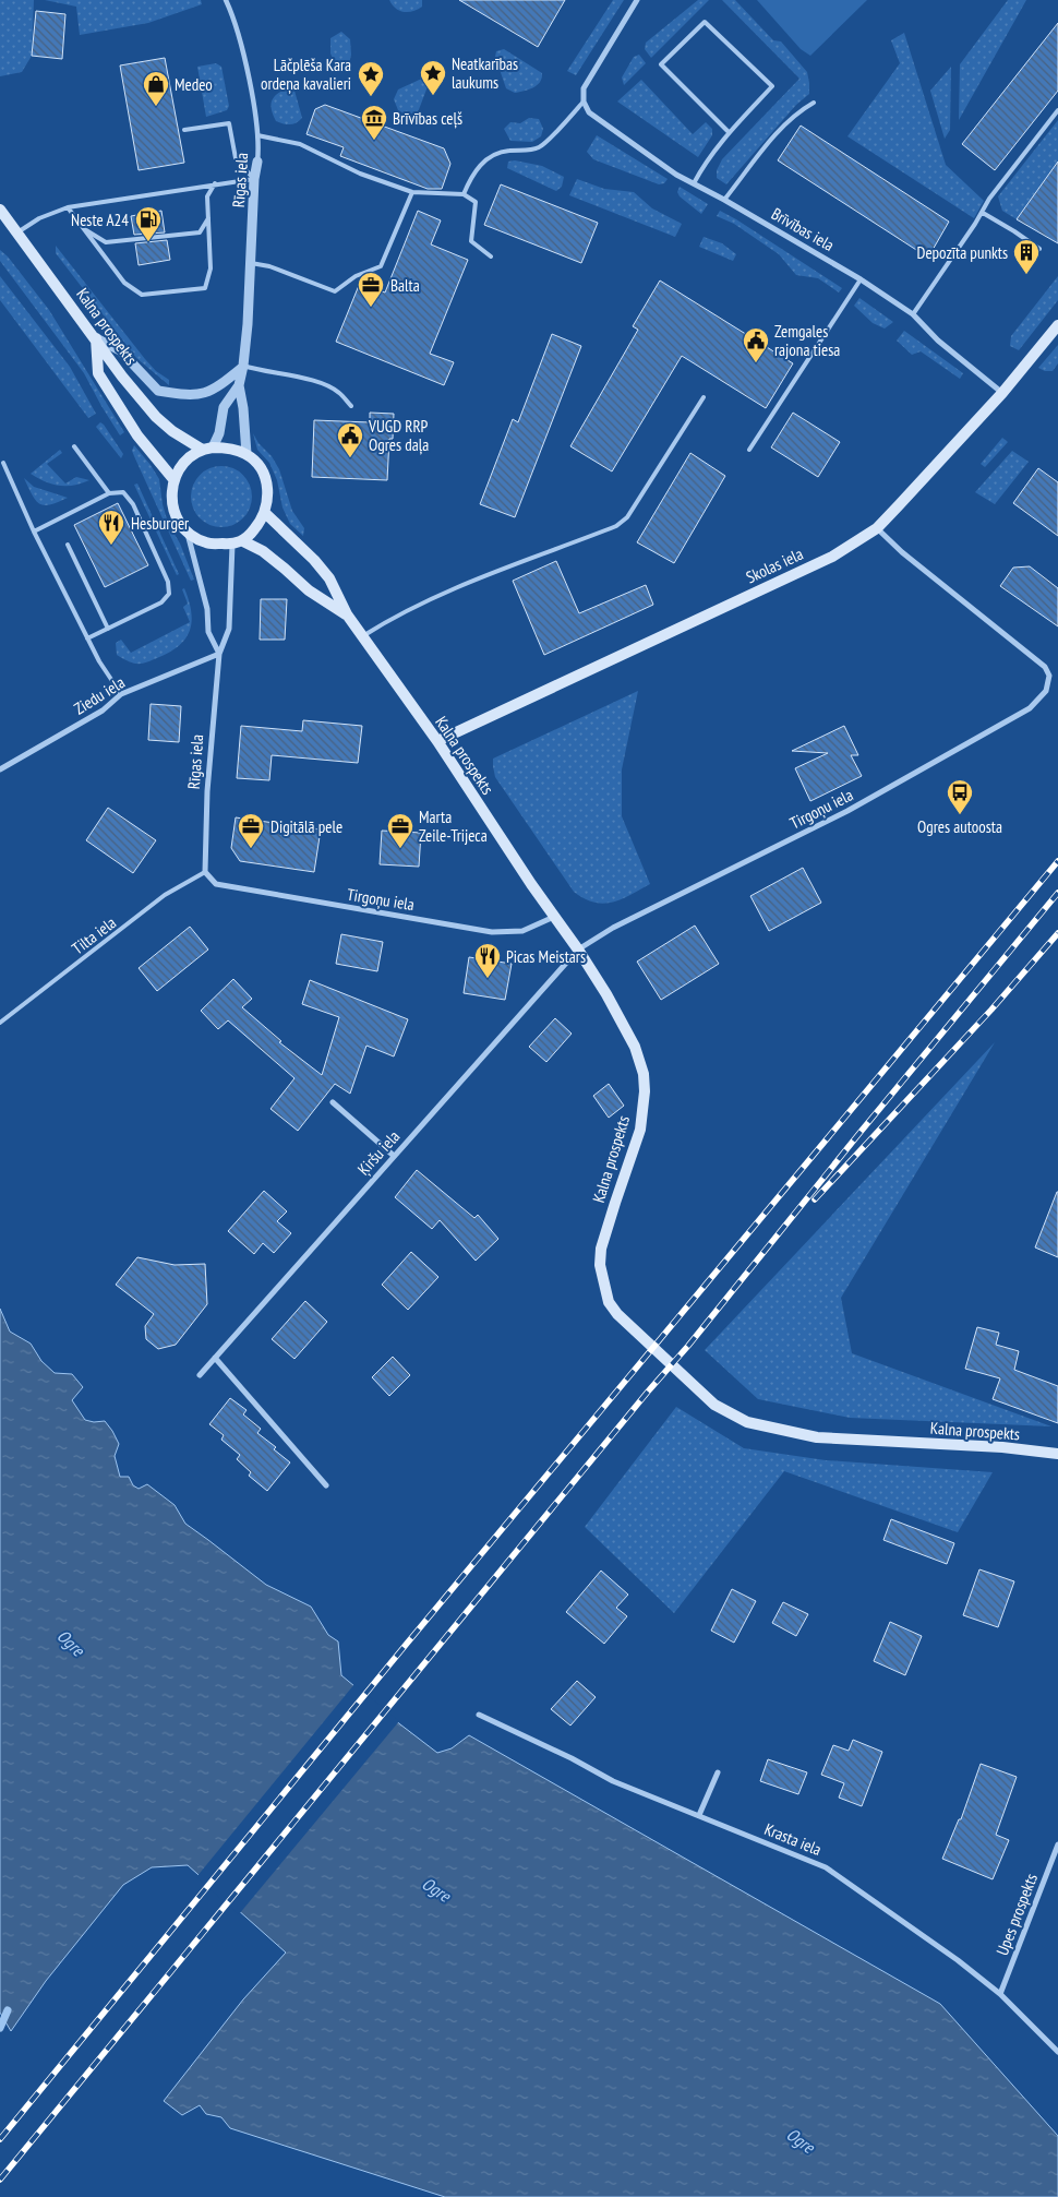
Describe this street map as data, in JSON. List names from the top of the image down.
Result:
{
  "streets": {
    "main road": ["Kalna prospekts", "Skolas iela"],
    "street": [
      "Rīgas iela",
      "Brīvības iela",
      "Ziedu iela",
      "Tirgoņu iela",
      "Ķiršu iela",
      "Krasta iela",
      "Upes prospekts"
    ],
    "lane": ["Tilta iela"]
  },
  "crossings": [
    ["Rīgas iela", "Ziedu iela"],
    ["Rīgas iela", "Tirgoņu iela"],
    ["Rīgas iela", "Tilta iela"],
    ["Brīvības iela", "Skolas iela"],
    ["Kalna prospekts", "Skolas iela"],
    ["Kalna prospekts", "Tirgoņu iela"],
    ["Kalna prospekts", "Ķiršu iela"],
    ["Skolas iela", "Tirgoņu iela"],
    ["Tirgoņu iela", "Tilta iela"],
    ["Tirgoņu iela", "Ķiršu iela"],
    ["Krasta iela", "Upes prospekts"]
  ],
  "water": ["Ogre"],
  "places": {
    "place": ["Neatkarības laukums", "Lāčplēša Kara ordeņa kavalieri"],
    "shop": ["Medeo"],
    "museum": ["Brīvības ceļš"],
    "fuel station": ["Neste A24"],
    "building": ["Depozīta punkts"],
    "office": ["Balta", "Digitālā pele", "Marta Zeile-Trijeca"],
    "public building": ["Zemgales rajona tiesa", "VUGD RRP Ogres daļa"],
    "restaurant": ["Hesburger", "Picas Meistars"],
    "bus stop": ["Ogres autoosta"]
  }
}
